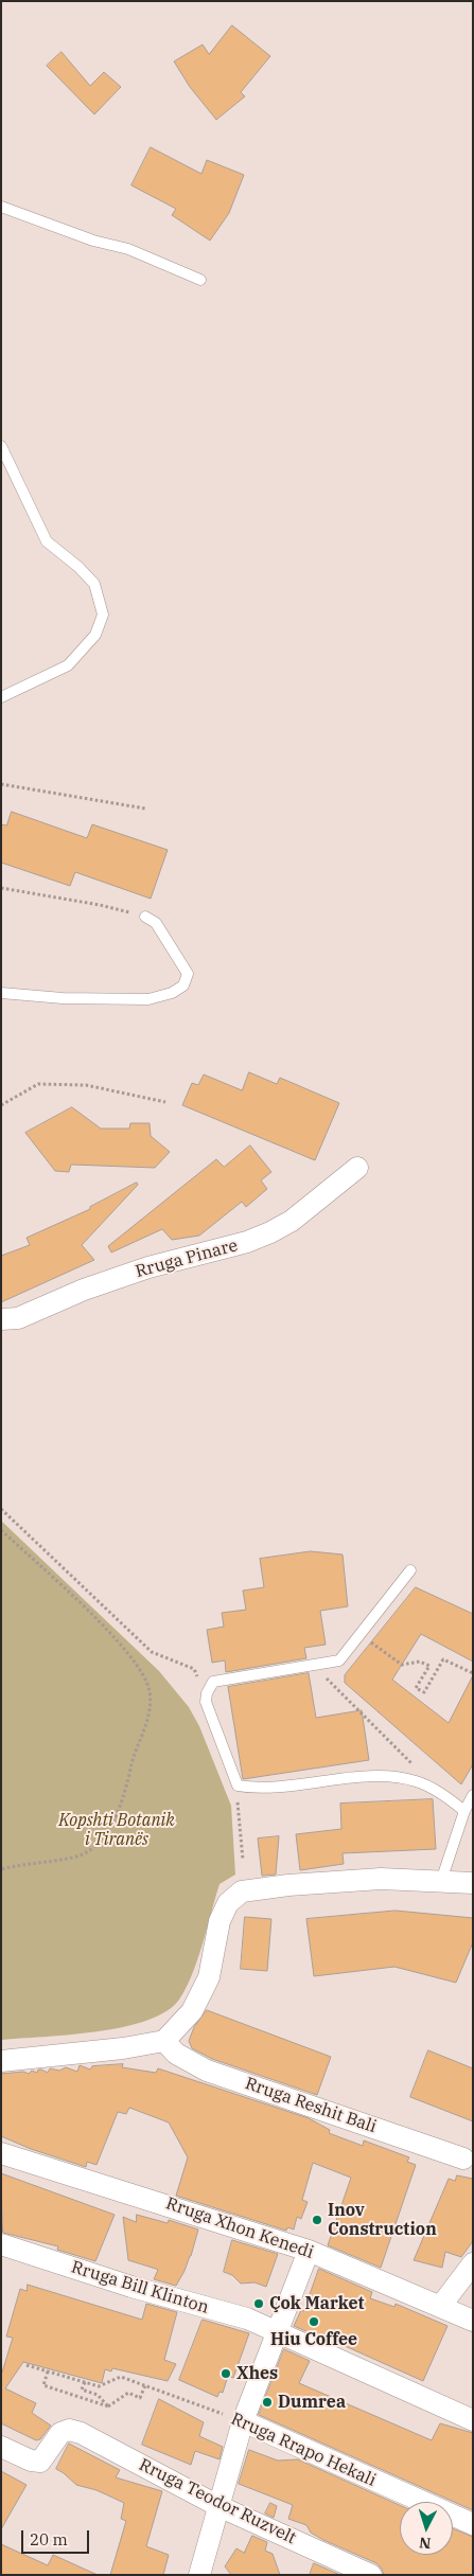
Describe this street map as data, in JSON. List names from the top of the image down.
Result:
{
  "streets": {
    "street": [
      "Rruga Pinare",
      "Rruga Reshit Bali",
      "Rruga Xhon Kenedi",
      "Rruga Bill Klinton",
      "Rruga Rrapo Hekali",
      "Rruga Teodor Ruzvelt"
    ]
  },
  "parks": ["Kopshti Botanik i Tiranës"],
  "places": [
    "Inov Construction",
    "Çok Market",
    "Hiu Coffee",
    "Xhes",
    "Dumrea"
  ],
  "scale_bar": "20 m",
  "north": "bottom"
}
